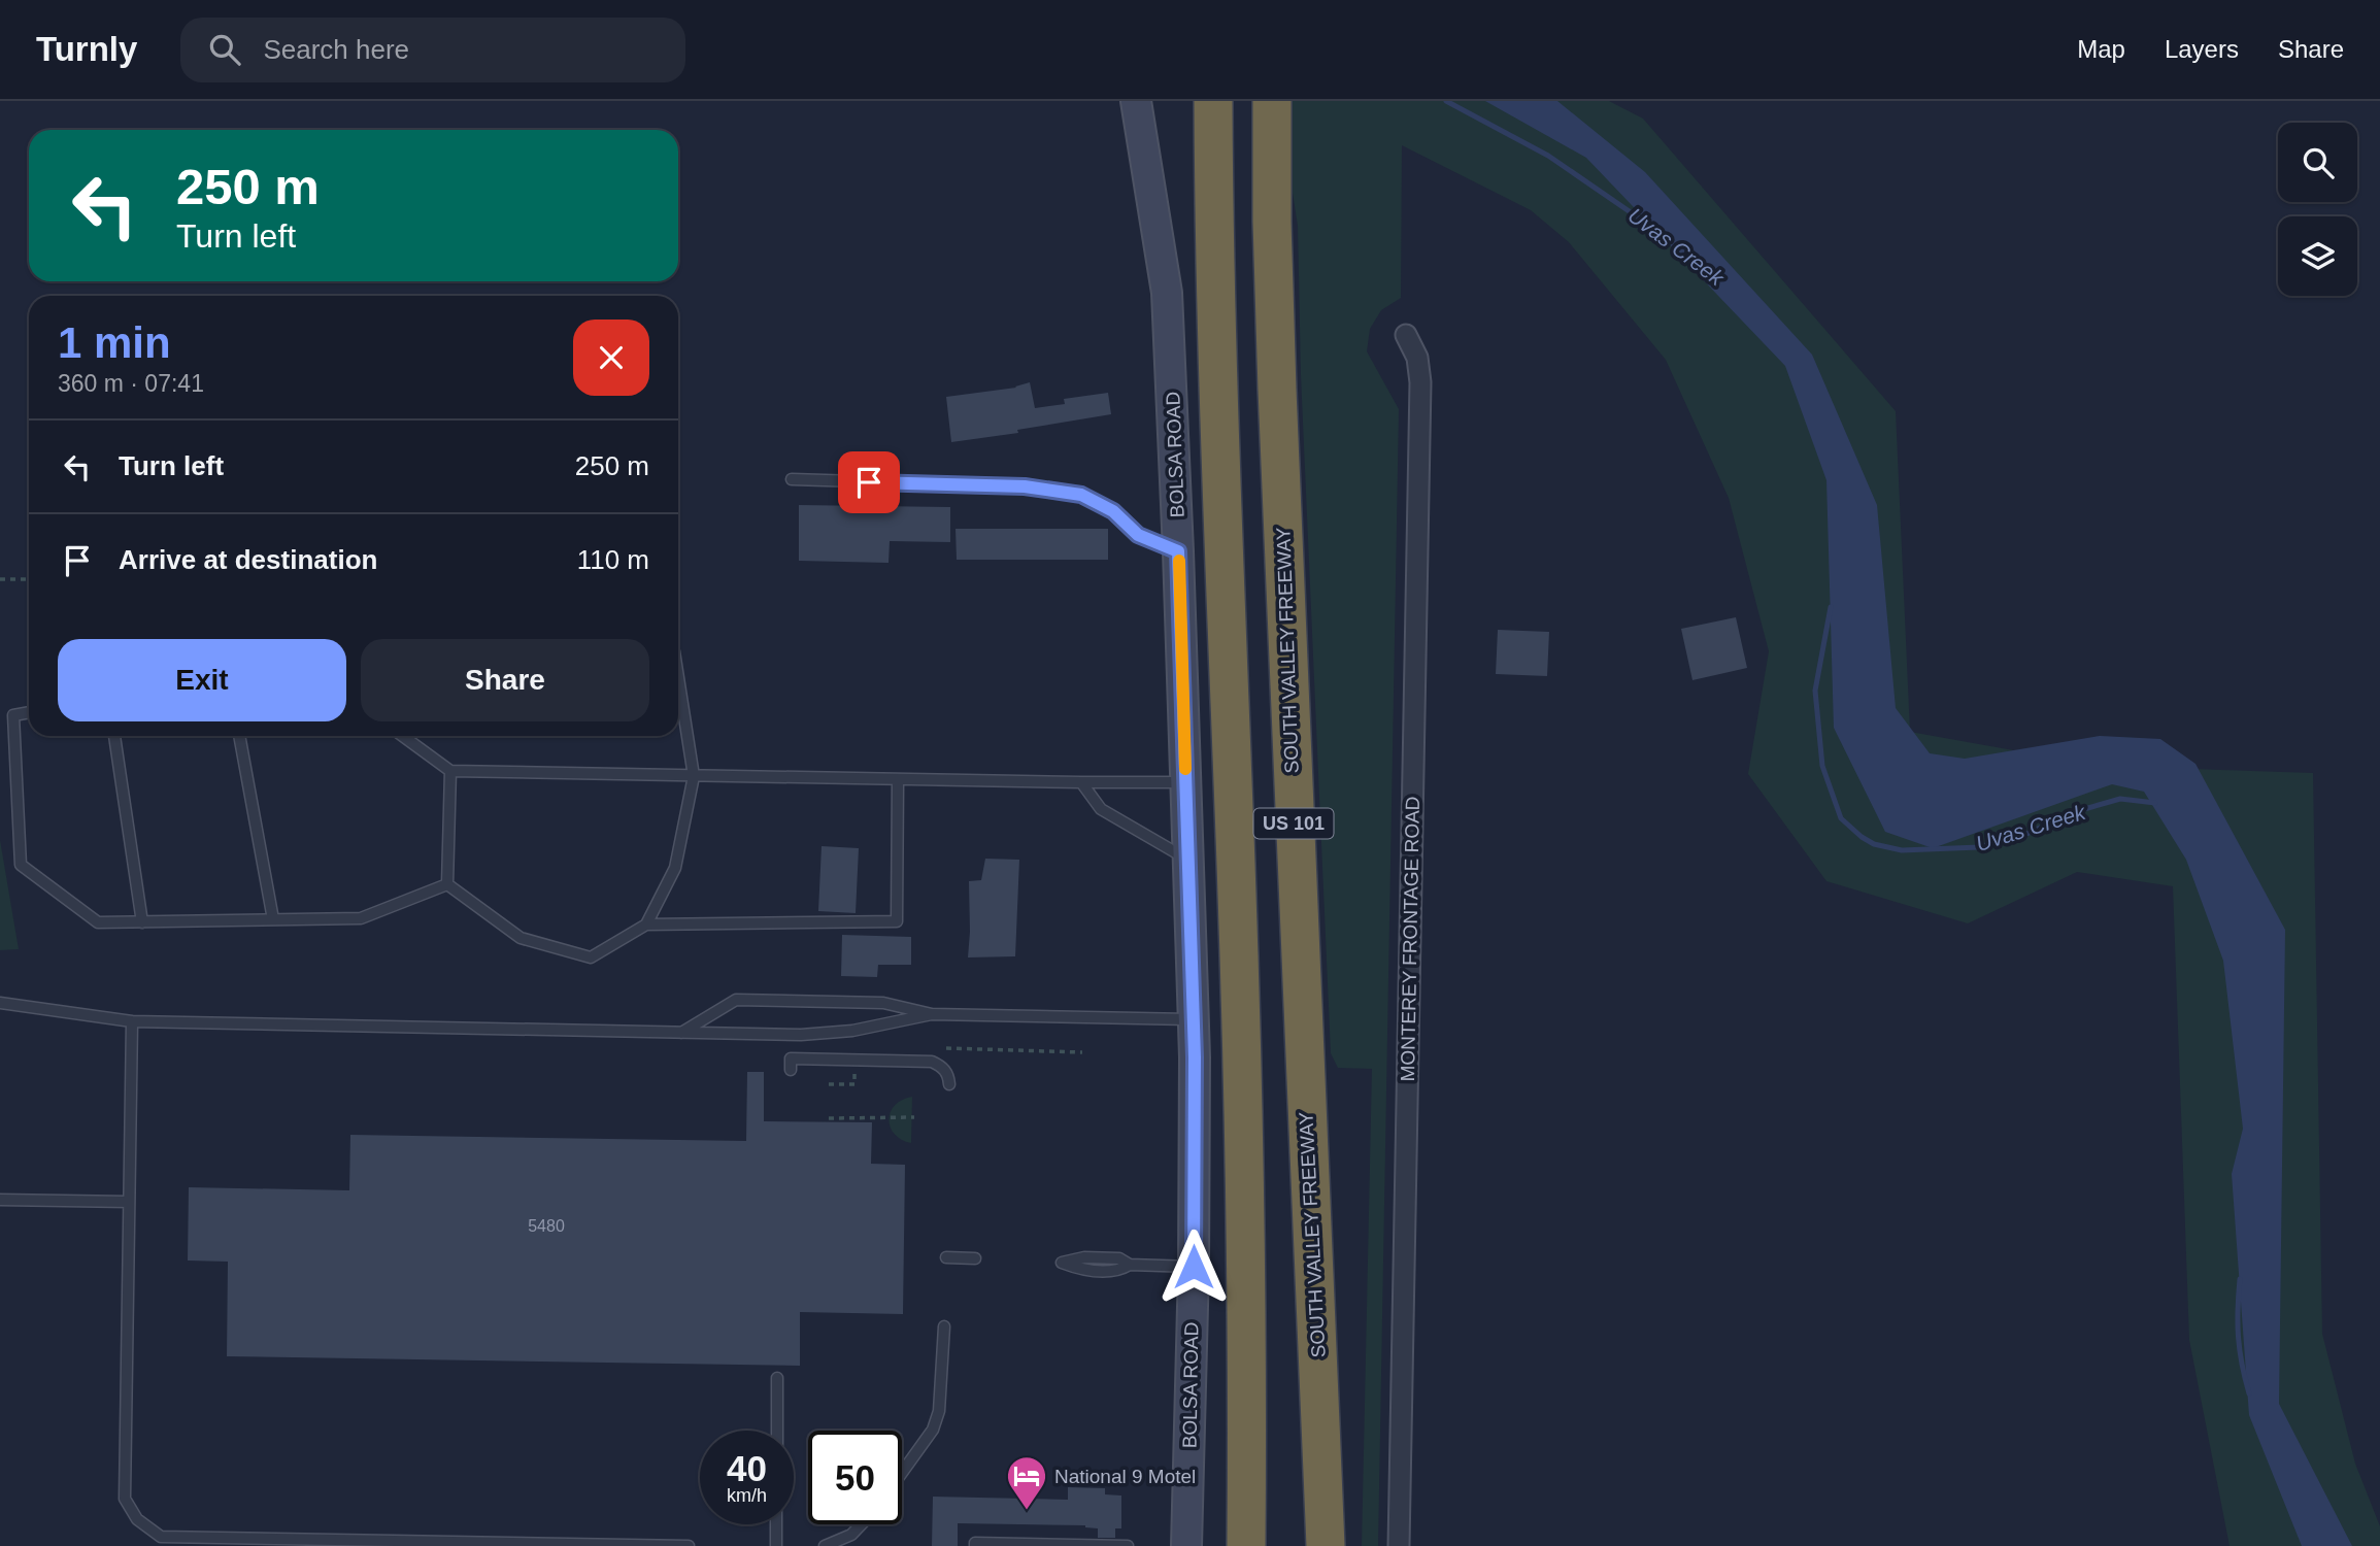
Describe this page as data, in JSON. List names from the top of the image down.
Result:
{
  "streets": {
    "highway": ["SOUTH VALLEY FREEWAY", "US 101"],
    "main road": ["BOLSA ROAD"],
    "street": ["MONTEREY FRONTAGE ROAD"]
  },
  "water": ["Uvas Creek"],
  "places": {
    "hotel": ["National 9 Motel"]
  },
  "house_numbers": ["5480"],
  "page": {
    "header": "Turnly",
    "search": "Search here",
    "nav": ["Map", "Layers", "Share"],
    "turn": ["250 m", "Turn left"],
    "heading": ["1 min", "360 m · 07:41"],
    "list": [
      {
        "name": "Turn left",
        "value": "250 m"
      },
      {
        "name": "Arrive at destination",
        "value": "110 m"
      }
    ],
    "buttons": ["Exit", "Share"],
    "speed": "40 km/h",
    "limit": "50"
  }
}
